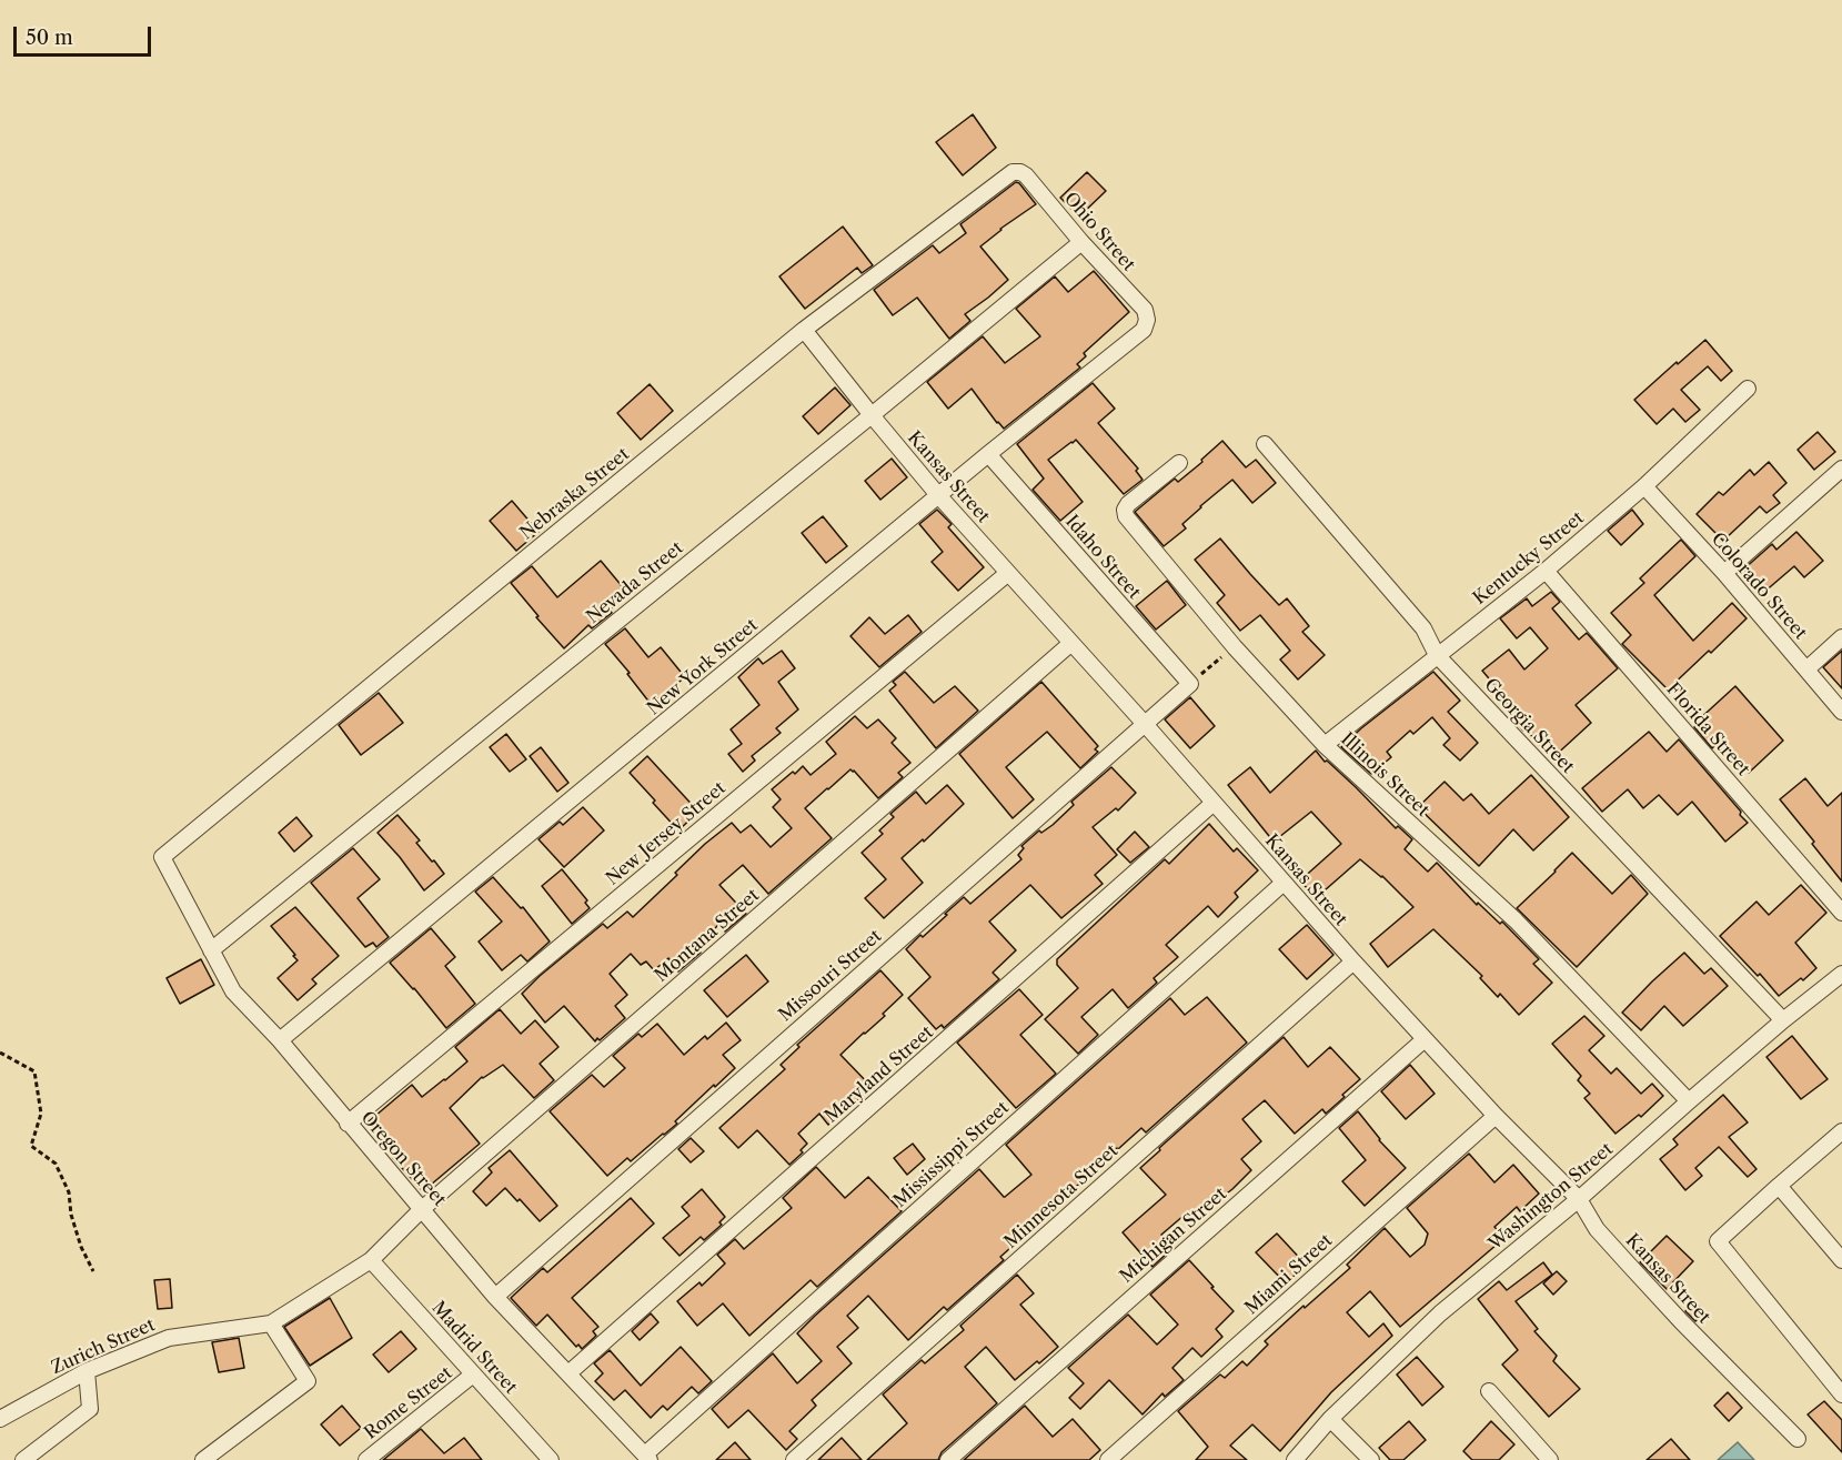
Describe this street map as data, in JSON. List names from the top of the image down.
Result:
{
  "streets": {
    "street": [
      "Ohio Street",
      "Kansas Street",
      "Nebraska Street",
      "Idaho Street",
      "Kentucky Street",
      "Nevada Street",
      "Colorado Street",
      "New York Street",
      "Georgia Street",
      "Florida Street",
      "Illinois Street",
      "New Jersey Street",
      "Montana Street",
      "Missouri Street",
      "Maryland Street",
      "Mississippi Street",
      "Oregon Street",
      "Minnesota Street",
      "Washington Street",
      "Michigan Street",
      "Miami Street",
      "Zurich Street",
      "Madrid Street",
      "Rome Street"
    ]
  },
  "crossings": [
    ["Ohio Street", "Nebraska Street"],
    ["Ohio Street", "Nevada Street"],
    ["Ohio Street", "New York Street"],
    ["Kansas Street", "Nebraska Street"],
    ["Kansas Street", "Nevada Street"],
    ["Kansas Street", "New York Street"],
    ["Kansas Street", "New Jersey Street"],
    ["Kansas Street", "Montana Street"],
    ["Kansas Street", "Missouri Street"],
    ["Kansas Street", "Maryland Street"],
    ["Kansas Street", "Mississippi Street"],
    ["Kansas Street", "Minnesota Street"],
    ["Kansas Street", "Washington Street"],
    ["Kansas Street", "Michigan Street"],
    ["Kansas Street", "Miami Street"],
    ["Nebraska Street", "Oregon Street"],
    ["Idaho Street", "New York Street"],
    ["Idaho Street", "Missouri Street"],
    ["Kentucky Street", "Colorado Street"],
    ["Kentucky Street", "Georgia Street"],
    ["Kentucky Street", "Florida Street"],
    ["Kentucky Street", "Illinois Street"],
    ["Nevada Street", "Oregon Street"],
    ["New York Street", "Oregon Street"],
    ["Georgia Street", "Washington Street"],
    ["Illinois Street", "Washington Street"],
    ["New Jersey Street", "Oregon Street"],
    ["Montana Street", "Oregon Street"],
    ["Montana Street", "Zurich Street"],
    ["Montana Street", "Madrid Street"],
    ["Missouri Street", "Oregon Street"],
    ["Maryland Street", "Oregon Street"],
    ["Mississippi Street", "Oregon Street"],
    ["Zurich Street", "Madrid Street"],
    ["Madrid Street", "Rome Street"]
  ],
  "scale_bar": "50 m"
}
